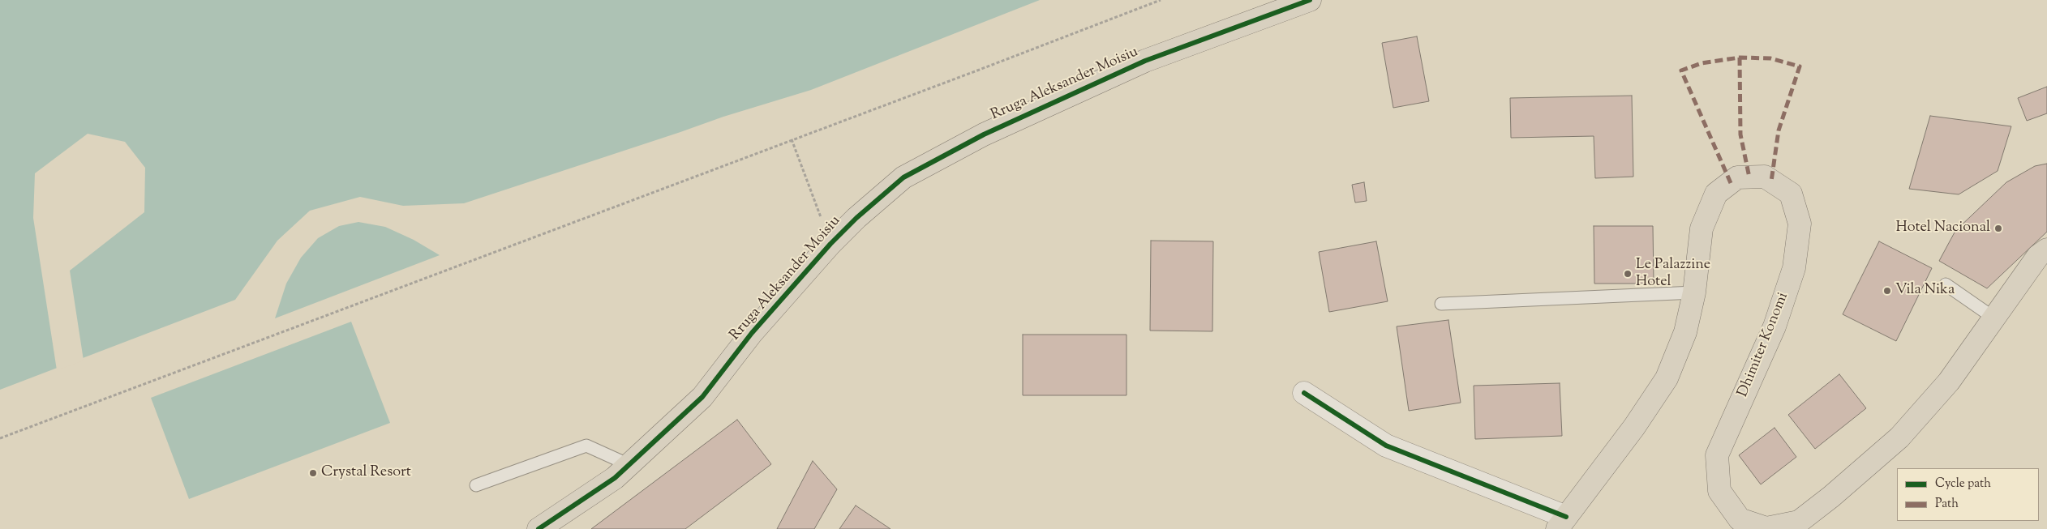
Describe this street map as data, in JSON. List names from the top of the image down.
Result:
{
  "streets": {
    "main road": ["Rruga Aleksander Moisiu", "Dhimiter Konomi"]
  },
  "places": [
    "Hotel Nacional",
    "Le Palazzine Hotel",
    "Vila Nika",
    "Crystal Resort"
  ],
  "legend": ["Cycle path", "Path"]
}
